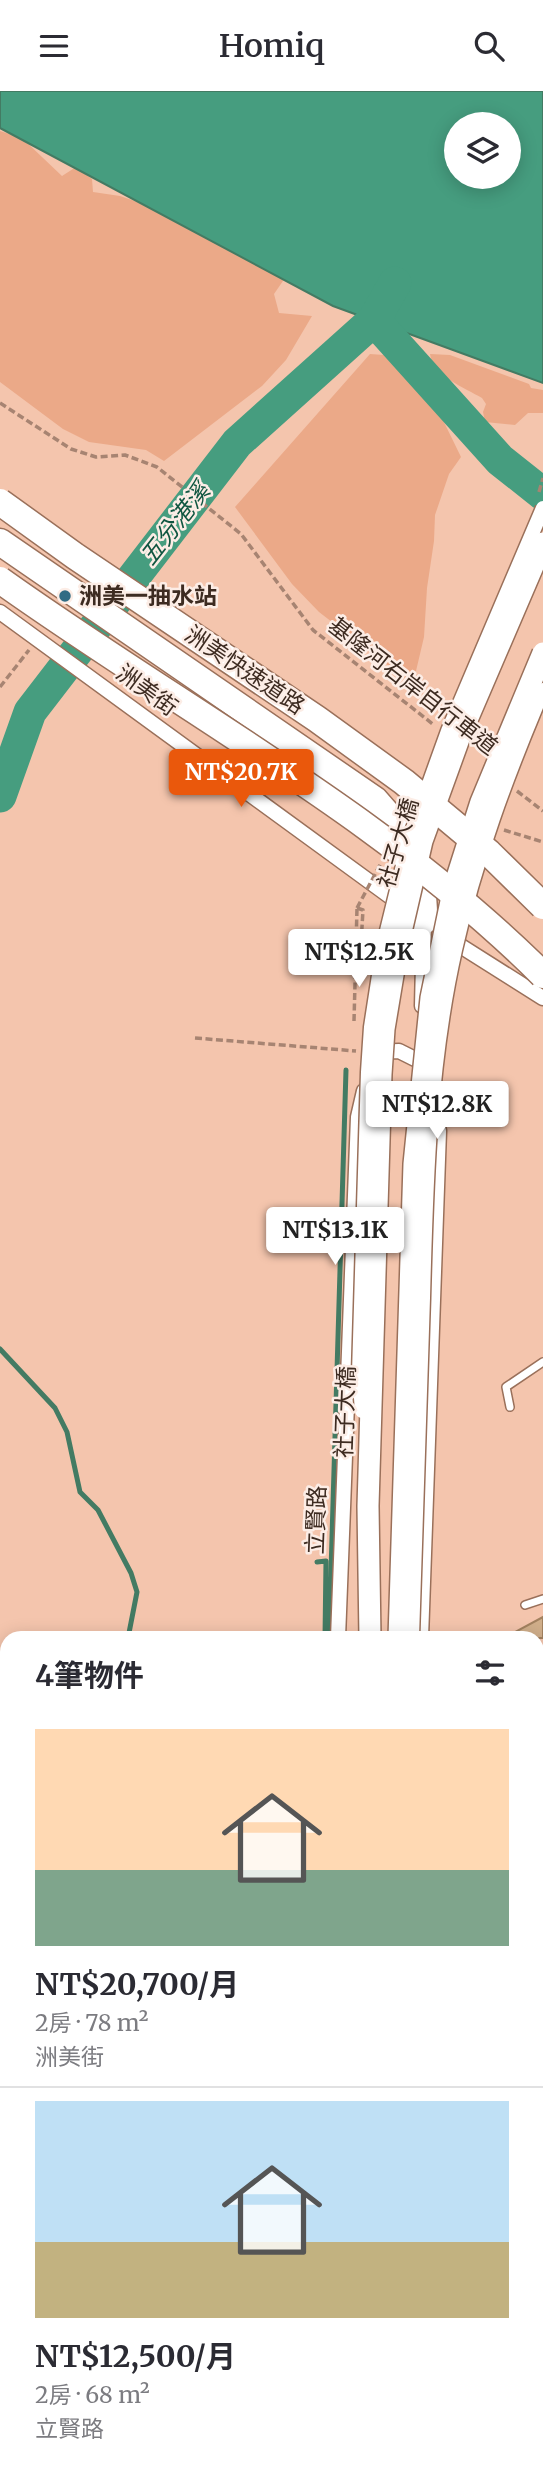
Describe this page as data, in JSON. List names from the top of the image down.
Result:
{
  "streets": {
    "highway": ["洲美快速道路"],
    "street": ["洲美街", "社子大橋", "立賢路"],
    "path": ["基隆河右岸自行車道"]
  },
  "crossings": [
    ["洲美街", "立賢路"]
  ],
  "water": ["五分港溪"],
  "places": ["洲美一抽水站"],
  "page": {
    "header": "Homiq",
    "price": [
      "NT$20.7K",
      "NT$12.5K",
      "NT$12.8K",
      "NT$13.1K"
    ],
    "heading": "4筆物件",
    "list": [
      {
        "name": "NT$20,700/月",
        "note": "2房 · 78 m² · 洲美街"
      },
      {
        "name": "NT$12,500/月",
        "note": "2房 · 68 m² · 立賢路"
      }
    ]
  }
}
